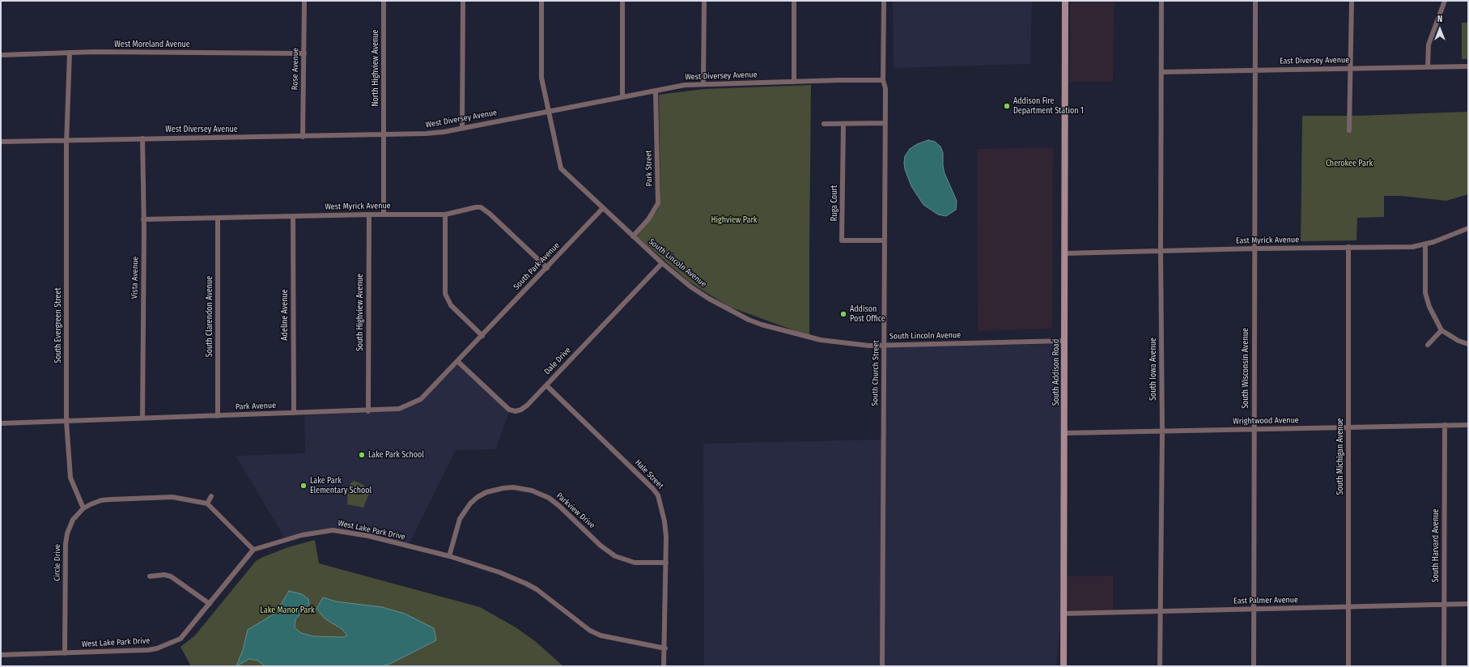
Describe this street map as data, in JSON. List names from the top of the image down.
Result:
{
  "streets": {
    "street": [
      "West Moreland Avenue",
      "East Diversey Avenue",
      "North Highview Avenue",
      "Rose Avenue",
      "West Diversey Avenue",
      "Park Street",
      "Ruga Court",
      "West Myrick Avenue",
      "East Myrick Avenue",
      "South Lincoln Avenue",
      "South Park Avenue",
      "Vista Avenue",
      "South Highview Avenue",
      "Adeline Avenue",
      "South Clarendon Avenue",
      "South Evergreen Street",
      "Dale Drive",
      "South Wisconsin Avenue",
      "South Iowa Avenue",
      "South Addison Road",
      "South Church Street",
      "Park Avenue",
      "Wrightwood Avenue",
      "South Michigan Avenue",
      "Hale Street",
      "Parkview Drive",
      "West Lake Park Drive",
      "South Harvard Avenue",
      "Circle Drive",
      "East Palmer Avenue"
    ]
  },
  "crossings": [
    ["West Moreland Avenue", "Rose Avenue"],
    ["West Moreland Avenue", "South Evergreen Street"],
    ["East Diversey Avenue", "South Wisconsin Avenue"],
    ["East Diversey Avenue", "South Iowa Avenue"],
    ["North Highview Avenue", "West Diversey Avenue"],
    ["Rose Avenue", "West Diversey Avenue"],
    ["West Diversey Avenue", "Park Street"],
    ["West Diversey Avenue", "South Lincoln Avenue"],
    ["West Diversey Avenue", "Vista Avenue"],
    ["West Diversey Avenue", "South Evergreen Street"],
    ["West Diversey Avenue", "South Church Street"],
    ["Park Street", "South Lincoln Avenue"],
    ["Ruga Court", "South Church Street"],
    ["West Myrick Avenue", "South Park Avenue"],
    ["West Myrick Avenue", "Vista Avenue"],
    ["West Myrick Avenue", "South Highview Avenue"],
    ["West Myrick Avenue", "Adeline Avenue"],
    ["West Myrick Avenue", "South Clarendon Avenue"],
    ["East Myrick Avenue", "South Wisconsin Avenue"],
    ["East Myrick Avenue", "South Iowa Avenue"],
    ["East Myrick Avenue", "South Addison Road"],
    ["East Myrick Avenue", "South Michigan Avenue"],
    ["South Lincoln Avenue", "South Park Avenue"],
    ["South Lincoln Avenue", "Dale Drive"],
    ["South Lincoln Avenue", "South Addison Road"],
    ["South Lincoln Avenue", "South Church Street"],
    ["South Park Avenue", "Park Avenue"],
    ["Vista Avenue", "Park Avenue"],
    ["South Highview Avenue", "Park Avenue"],
    ["Adeline Avenue", "Park Avenue"],
    ["South Clarendon Avenue", "Park Avenue"],
    ["South Evergreen Street", "Park Avenue"],
    ["South Evergreen Street", "Circle Drive"],
    ["Dale Drive", "Park Avenue"],
    ["Dale Drive", "Hale Street"],
    ["South Wisconsin Avenue", "Wrightwood Avenue"],
    ["South Wisconsin Avenue", "East Palmer Avenue"],
    ["South Iowa Avenue", "Wrightwood Avenue"],
    ["South Iowa Avenue", "East Palmer Avenue"],
    ["South Addison Road", "Wrightwood Avenue"],
    ["South Addison Road", "East Palmer Avenue"],
    ["Wrightwood Avenue", "South Michigan Avenue"],
    ["Wrightwood Avenue", "South Harvard Avenue"],
    ["South Michigan Avenue", "East Palmer Avenue"],
    ["Hale Street", "Parkview Drive"],
    ["Hale Street", "West Lake Park Drive"],
    ["Parkview Drive", "West Lake Park Drive"],
    ["West Lake Park Drive", "Circle Drive"],
    ["South Harvard Avenue", "East Palmer Avenue"]
  ],
  "parks": ["Cherokee Park", "Highview Park", "Lake Manor Park"],
  "places": [
    "Addison Fire Department Station 1",
    "Addison Post Office",
    "Lake Park School",
    "Lake Park Elementary School"
  ],
  "north": "top"
}
